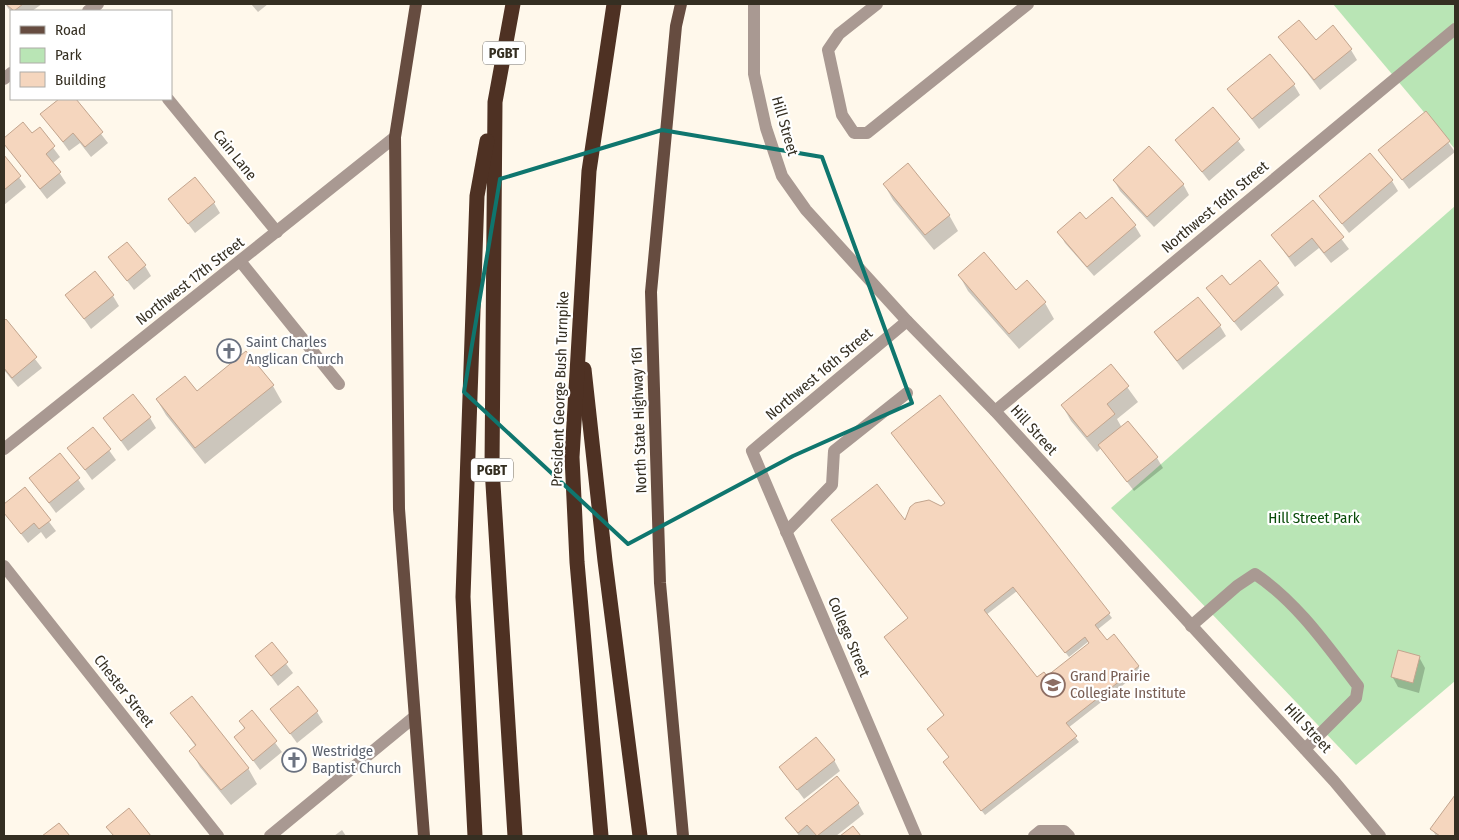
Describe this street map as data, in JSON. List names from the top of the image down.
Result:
{
  "streets": {
    "highway": ["PGBT", "President George Bush Turnpike"],
    "main road": ["North State Highway 161"],
    "street": [
      "Hill Street",
      "Cain Lane",
      "Northwest 16th Street",
      "Northwest 17th Street",
      "College Street",
      "Chester Street"
    ]
  },
  "crossings": [
    ["Hill Street", "Northwest 16th Street"],
    ["Cain Lane", "Northwest 17th Street"],
    ["Northwest 16th Street", "College Street"]
  ],
  "parks": ["Hill Street Park"],
  "places": {
    "church": ["Saint Charles Anglican Church", "Westridge Baptist Church"],
    "school or university": ["Grand Prairie Collegiate Institute"]
  },
  "legend": ["Road", "Park", "Building"]
}
